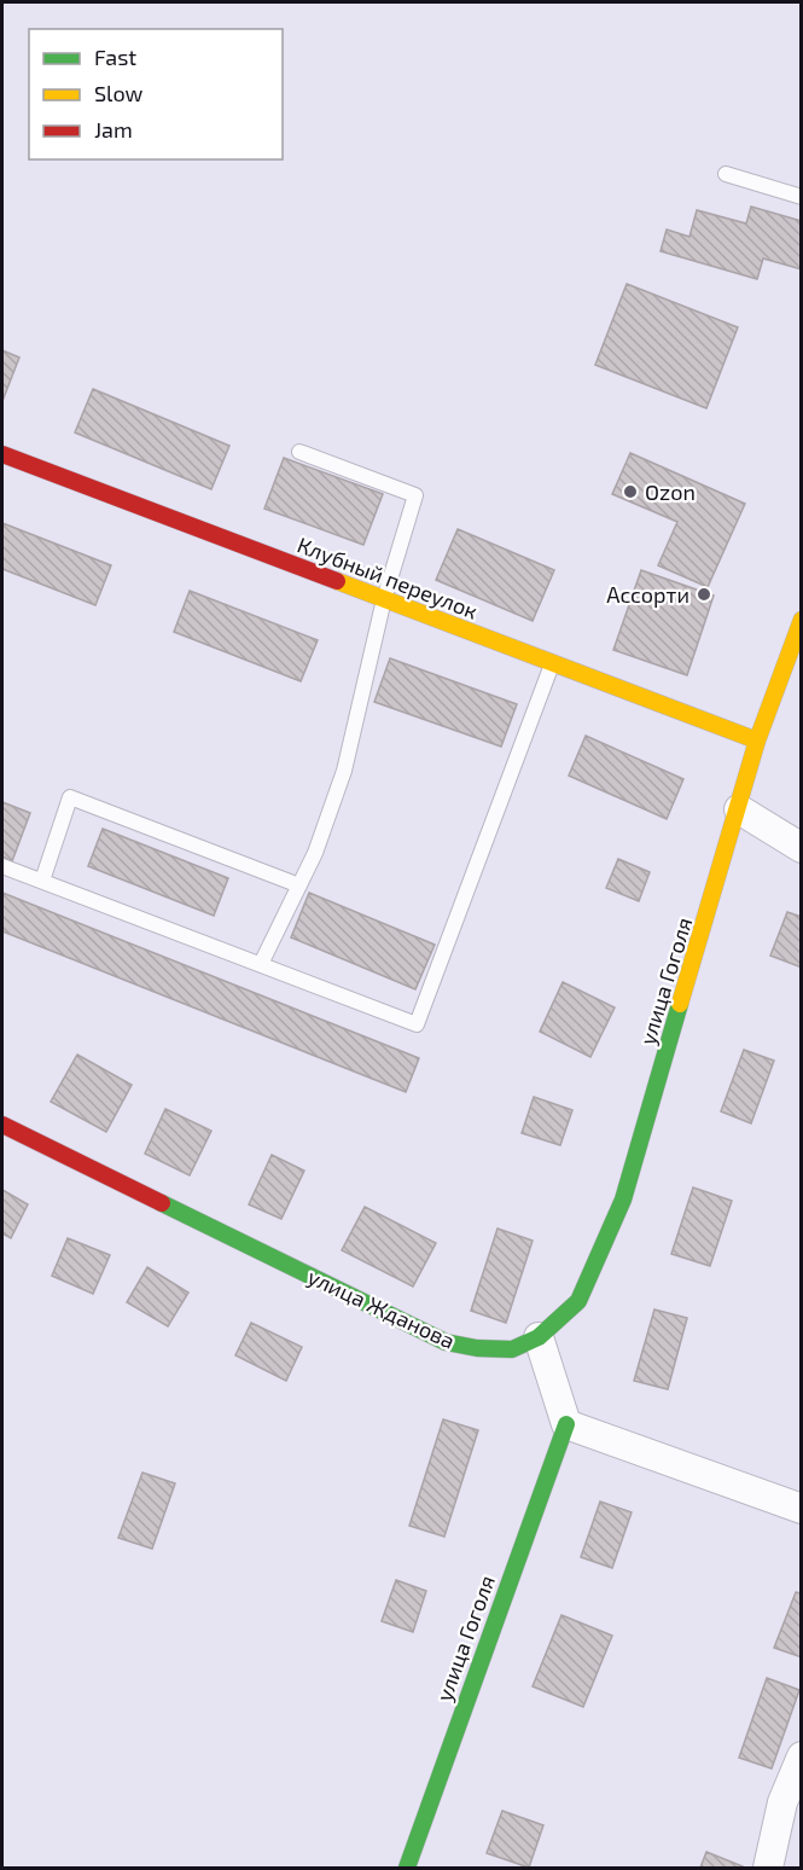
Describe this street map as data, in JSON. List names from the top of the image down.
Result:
{
  "streets": {
    "main road": ["Клубный переулок", "улица Гоголя", "улица Жданова"]
  },
  "crossings": [
    ["Клубный переулок", "улица Гоголя"],
    ["улица Гоголя", "улица Жданова"]
  ],
  "places": ["Ozon", "Ассорти"],
  "legend": ["Fast", "Slow", "Jam"]
}
